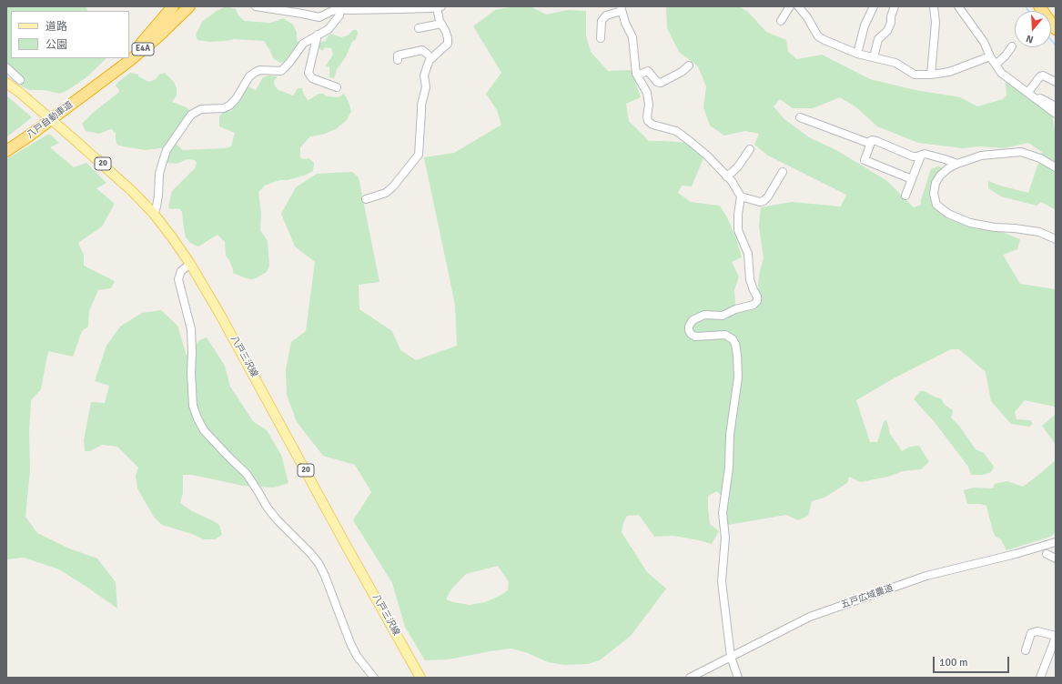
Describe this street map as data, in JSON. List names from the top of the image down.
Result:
{
  "streets": {
    "highway": ["E4A", "八戸自動車道"],
    "main road": ["20", "八戸三沢線"],
    "street": ["五戸広域農道"]
  },
  "crossings": [
    ["E4A", "八戸自動車道"]
  ],
  "legend": ["道路", "公園"],
  "scale_bar": "100 m",
  "north": "bottom"
}
